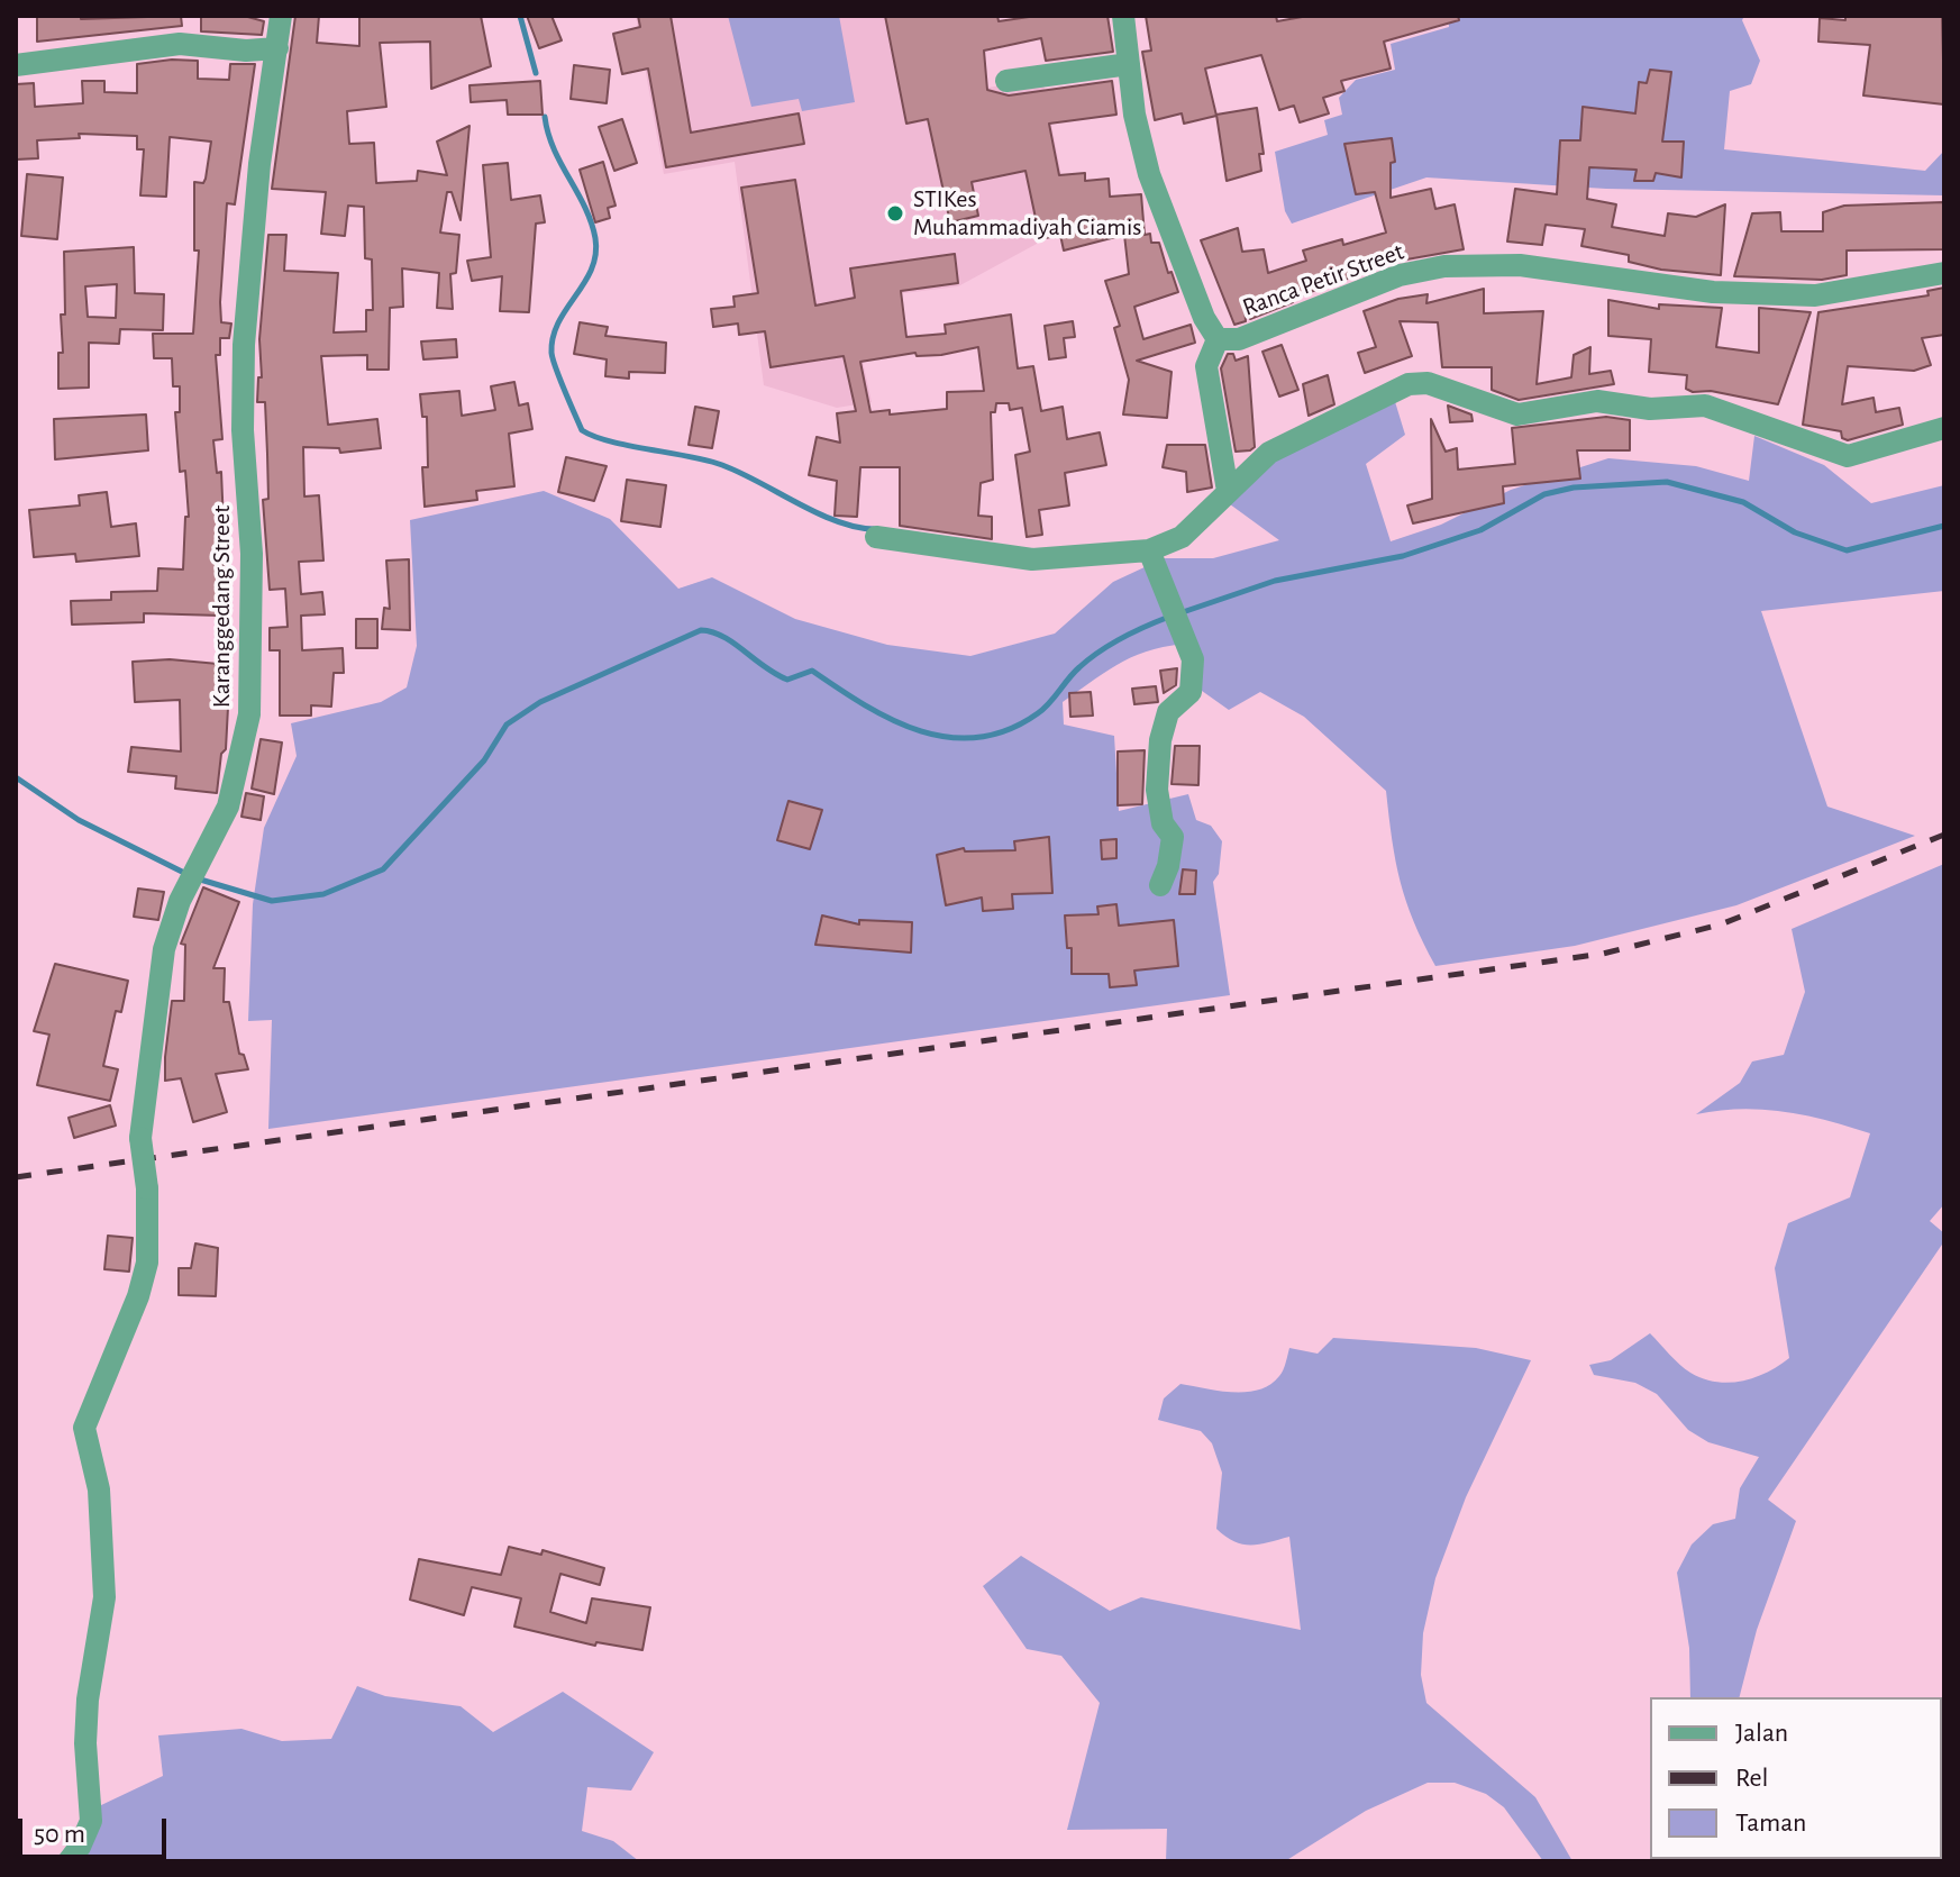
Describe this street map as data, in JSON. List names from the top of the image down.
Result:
{
  "streets": {
    "street": ["Ranca Petir Street", "Karanggedang Street"]
  },
  "places": ["STIKes Muhammadiyah Ciamis"],
  "legend": ["Jalan", "Rel", "Taman"],
  "scale_bar": "50 m"
}
